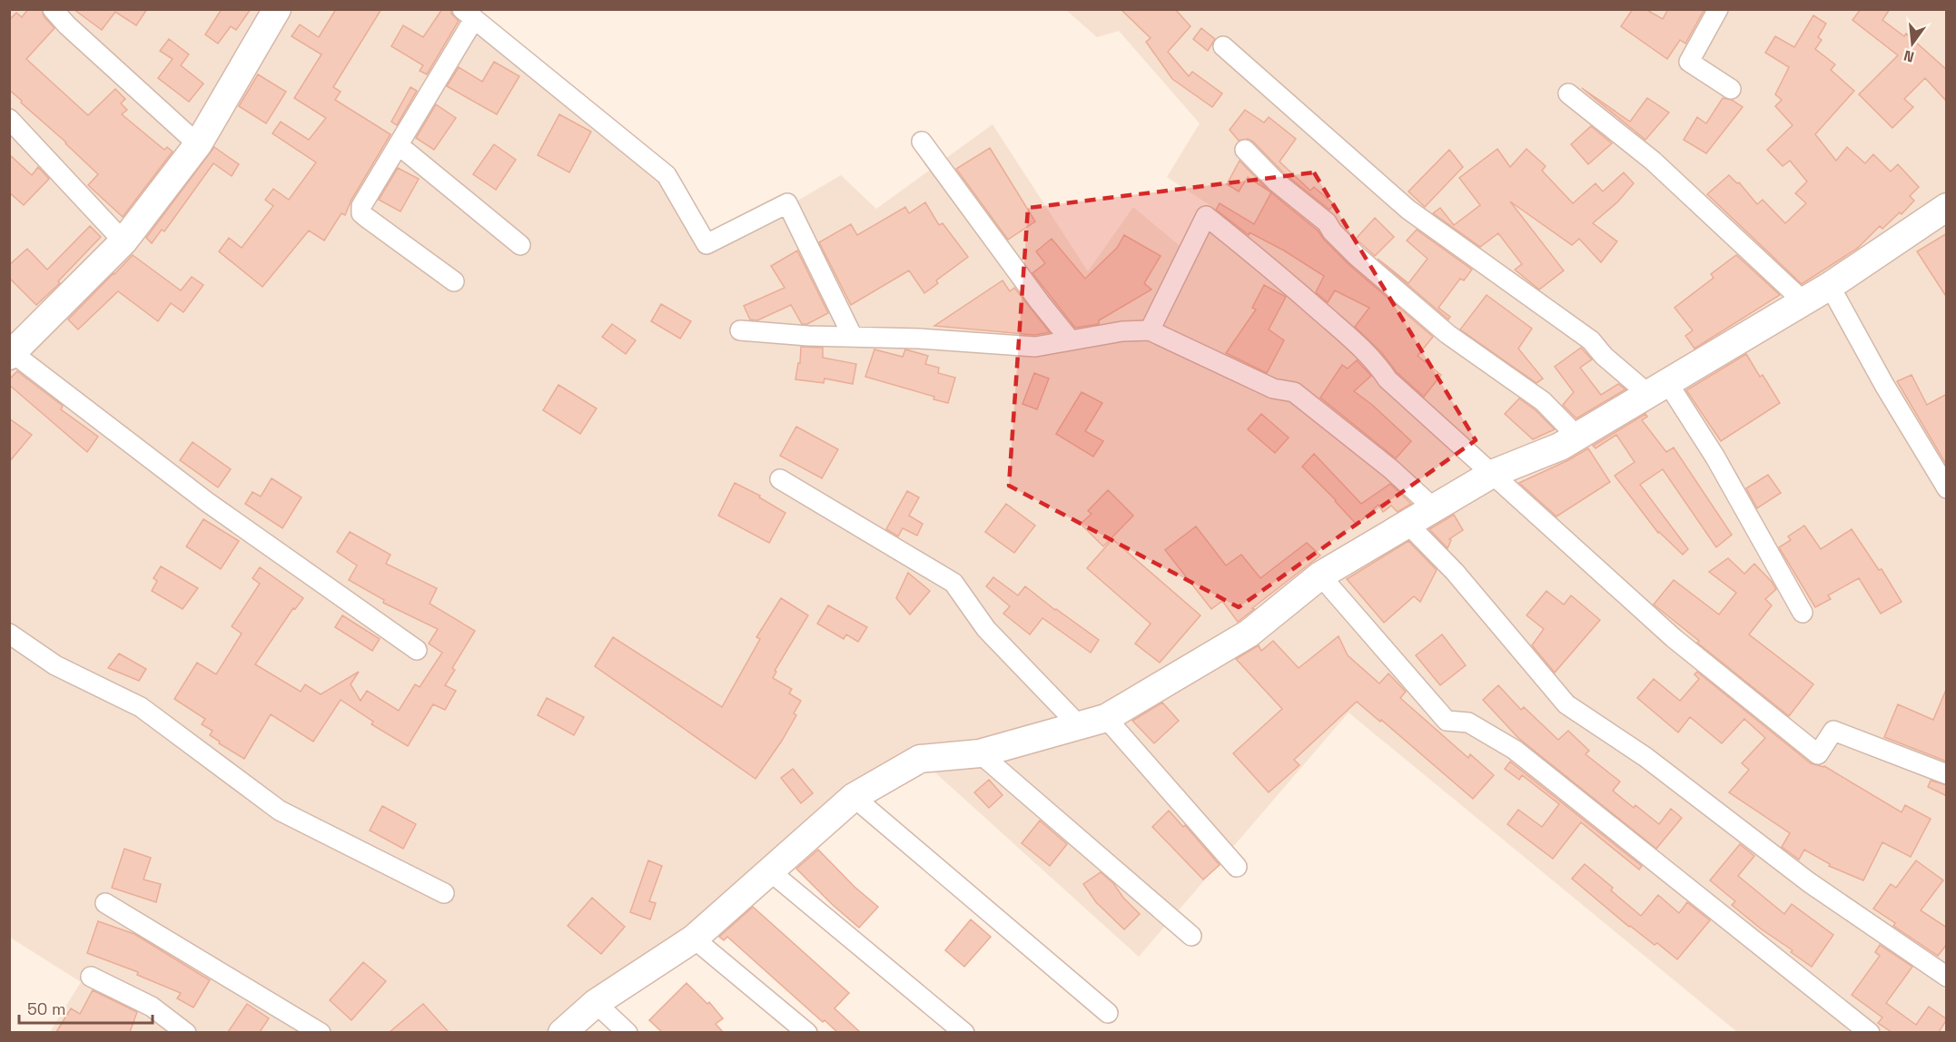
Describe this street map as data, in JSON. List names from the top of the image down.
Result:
{
  "scale_bar": "50 m",
  "north": "bottom"
}
